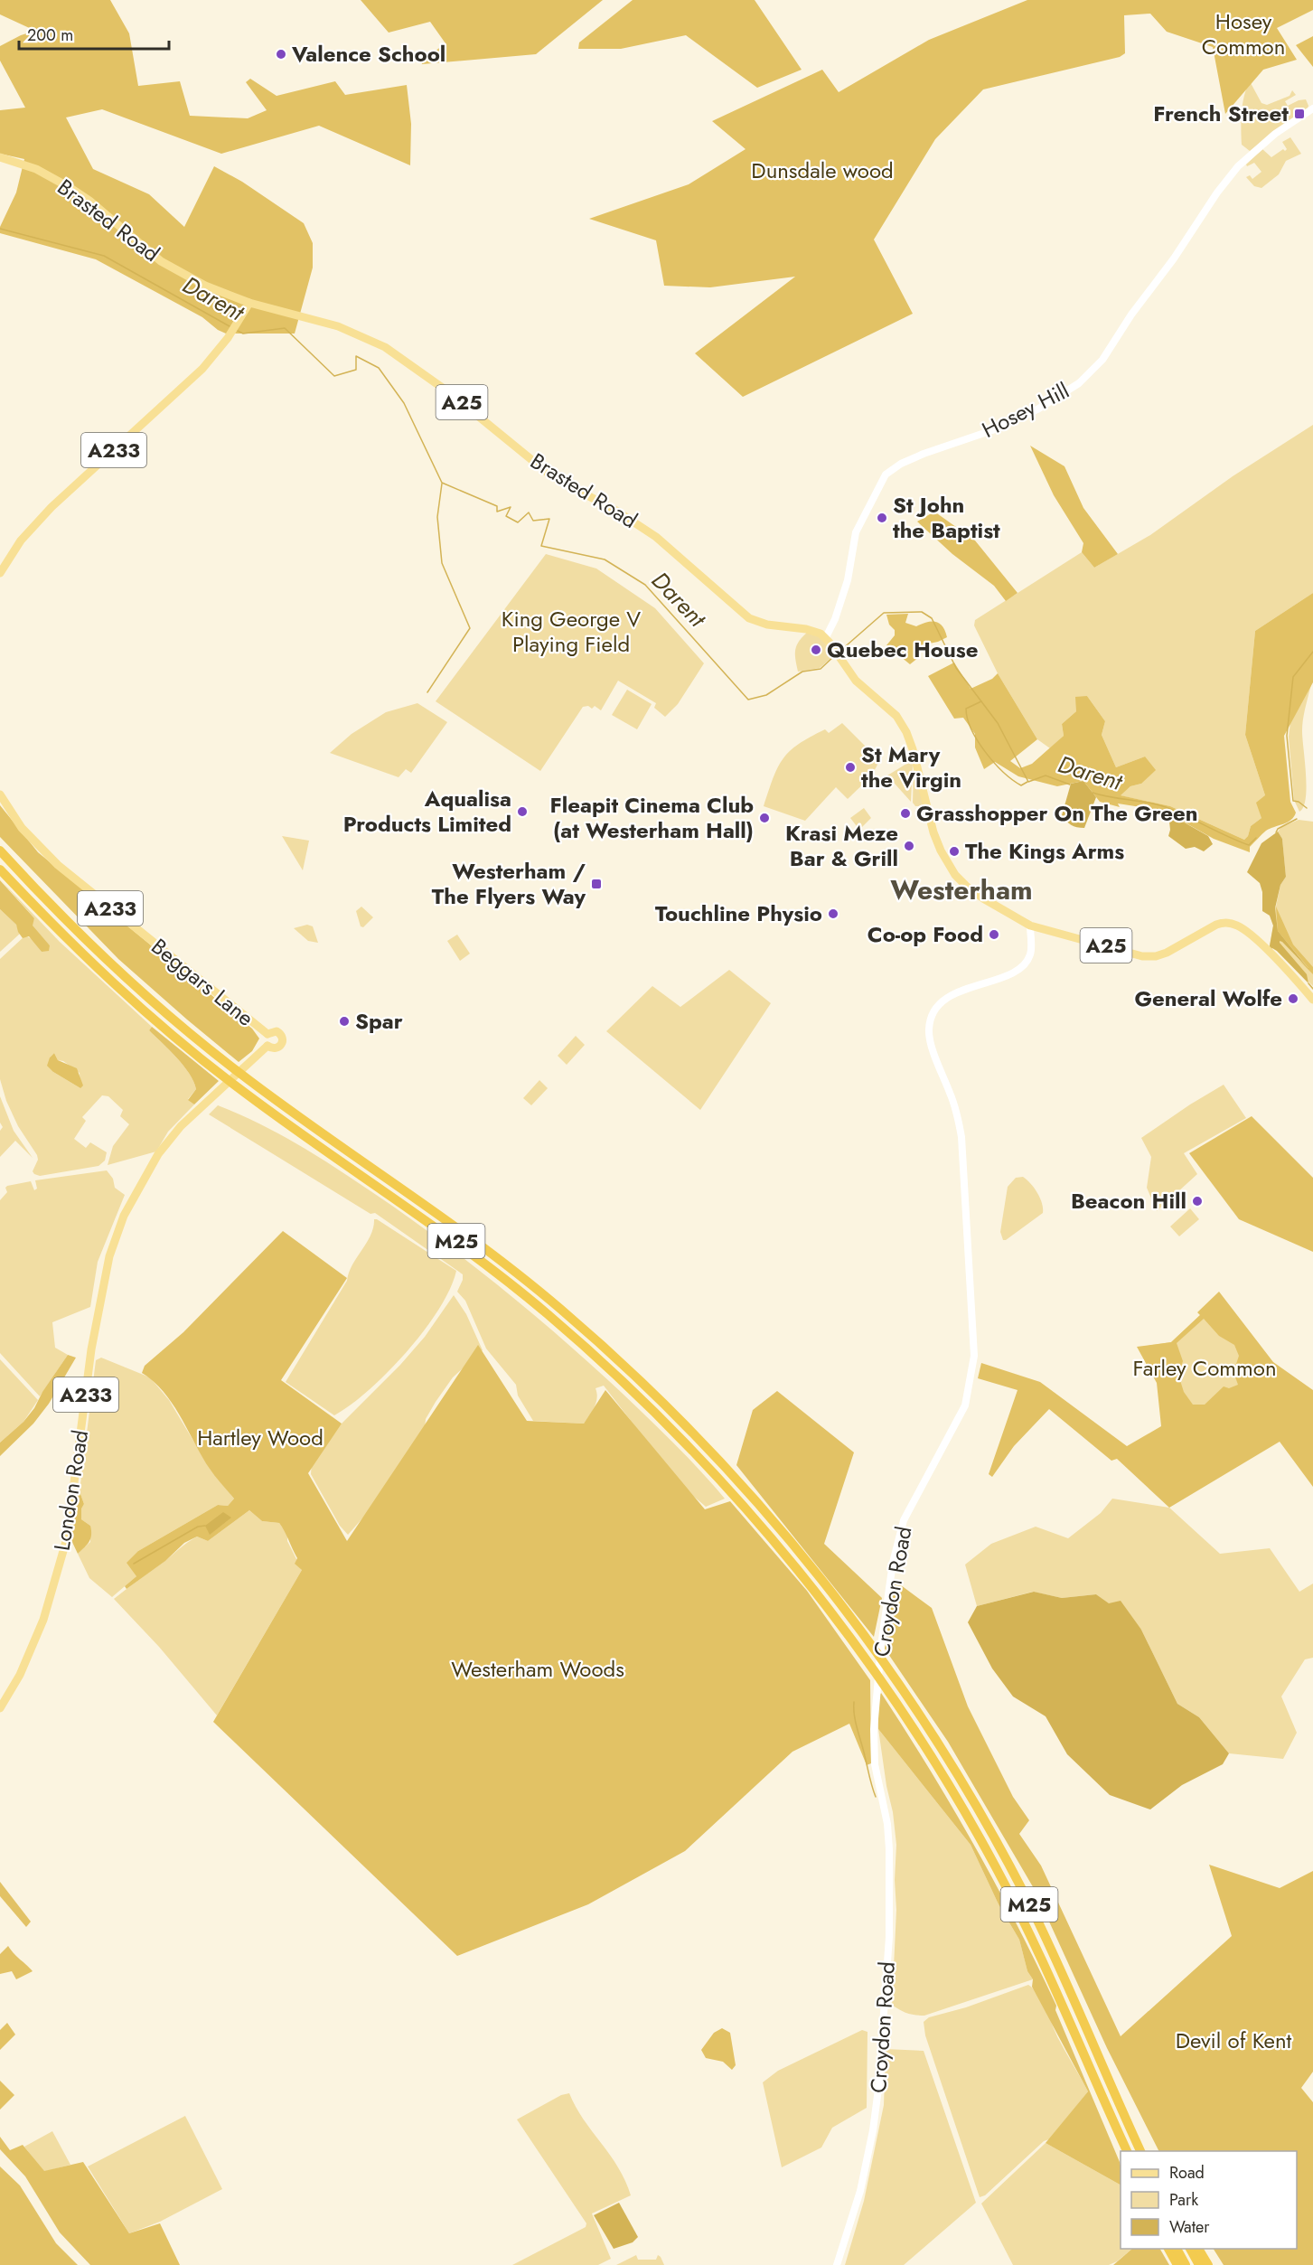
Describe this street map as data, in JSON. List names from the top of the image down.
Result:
{
  "streets": {
    "highway": ["M25"],
    "main road": [
      "Brasted Road",
      "A25",
      "Hosey Hill",
      "A233",
      "Beggars Lane",
      "London Road",
      "Croydon Road"
    ]
  },
  "crossings": [
    ["Brasted Road", "A25"],
    ["Brasted Road", "Hosey Hill"],
    ["Brasted Road", "A233"],
    ["A25", "Hosey Hill"],
    ["A25", "Croydon Road"],
    ["Beggars Lane", "London Road"]
  ],
  "districts": ["Westerham"],
  "water": ["Darent"],
  "parks": [
    "Hosey Common",
    "Dunsdale wood",
    "King George V Playing Field",
    "Farley Common",
    "Hartley Wood",
    "Westerham Woods",
    "Devil of Kent"
  ],
  "places": {
    "other": [
      "Valence School",
      "St John the Baptist",
      "Quebec House",
      "St Mary the Virgin",
      "Aqualisa Products Limited",
      "Grasshopper On The Green",
      "Fleapit Cinema Club (at Westerham Hall)",
      "Krasi Meze Bar & Grill",
      "The Kings Arms",
      "Touchline Physio",
      "Co-op Food",
      "General Wolfe",
      "Spar",
      "Beacon Hill"
    ],
    "transit": ["French Street", "Westerham / The Flyers Way"]
  },
  "legend": ["Road", "Park", "Water"],
  "scale_bar": "200 m"
}
